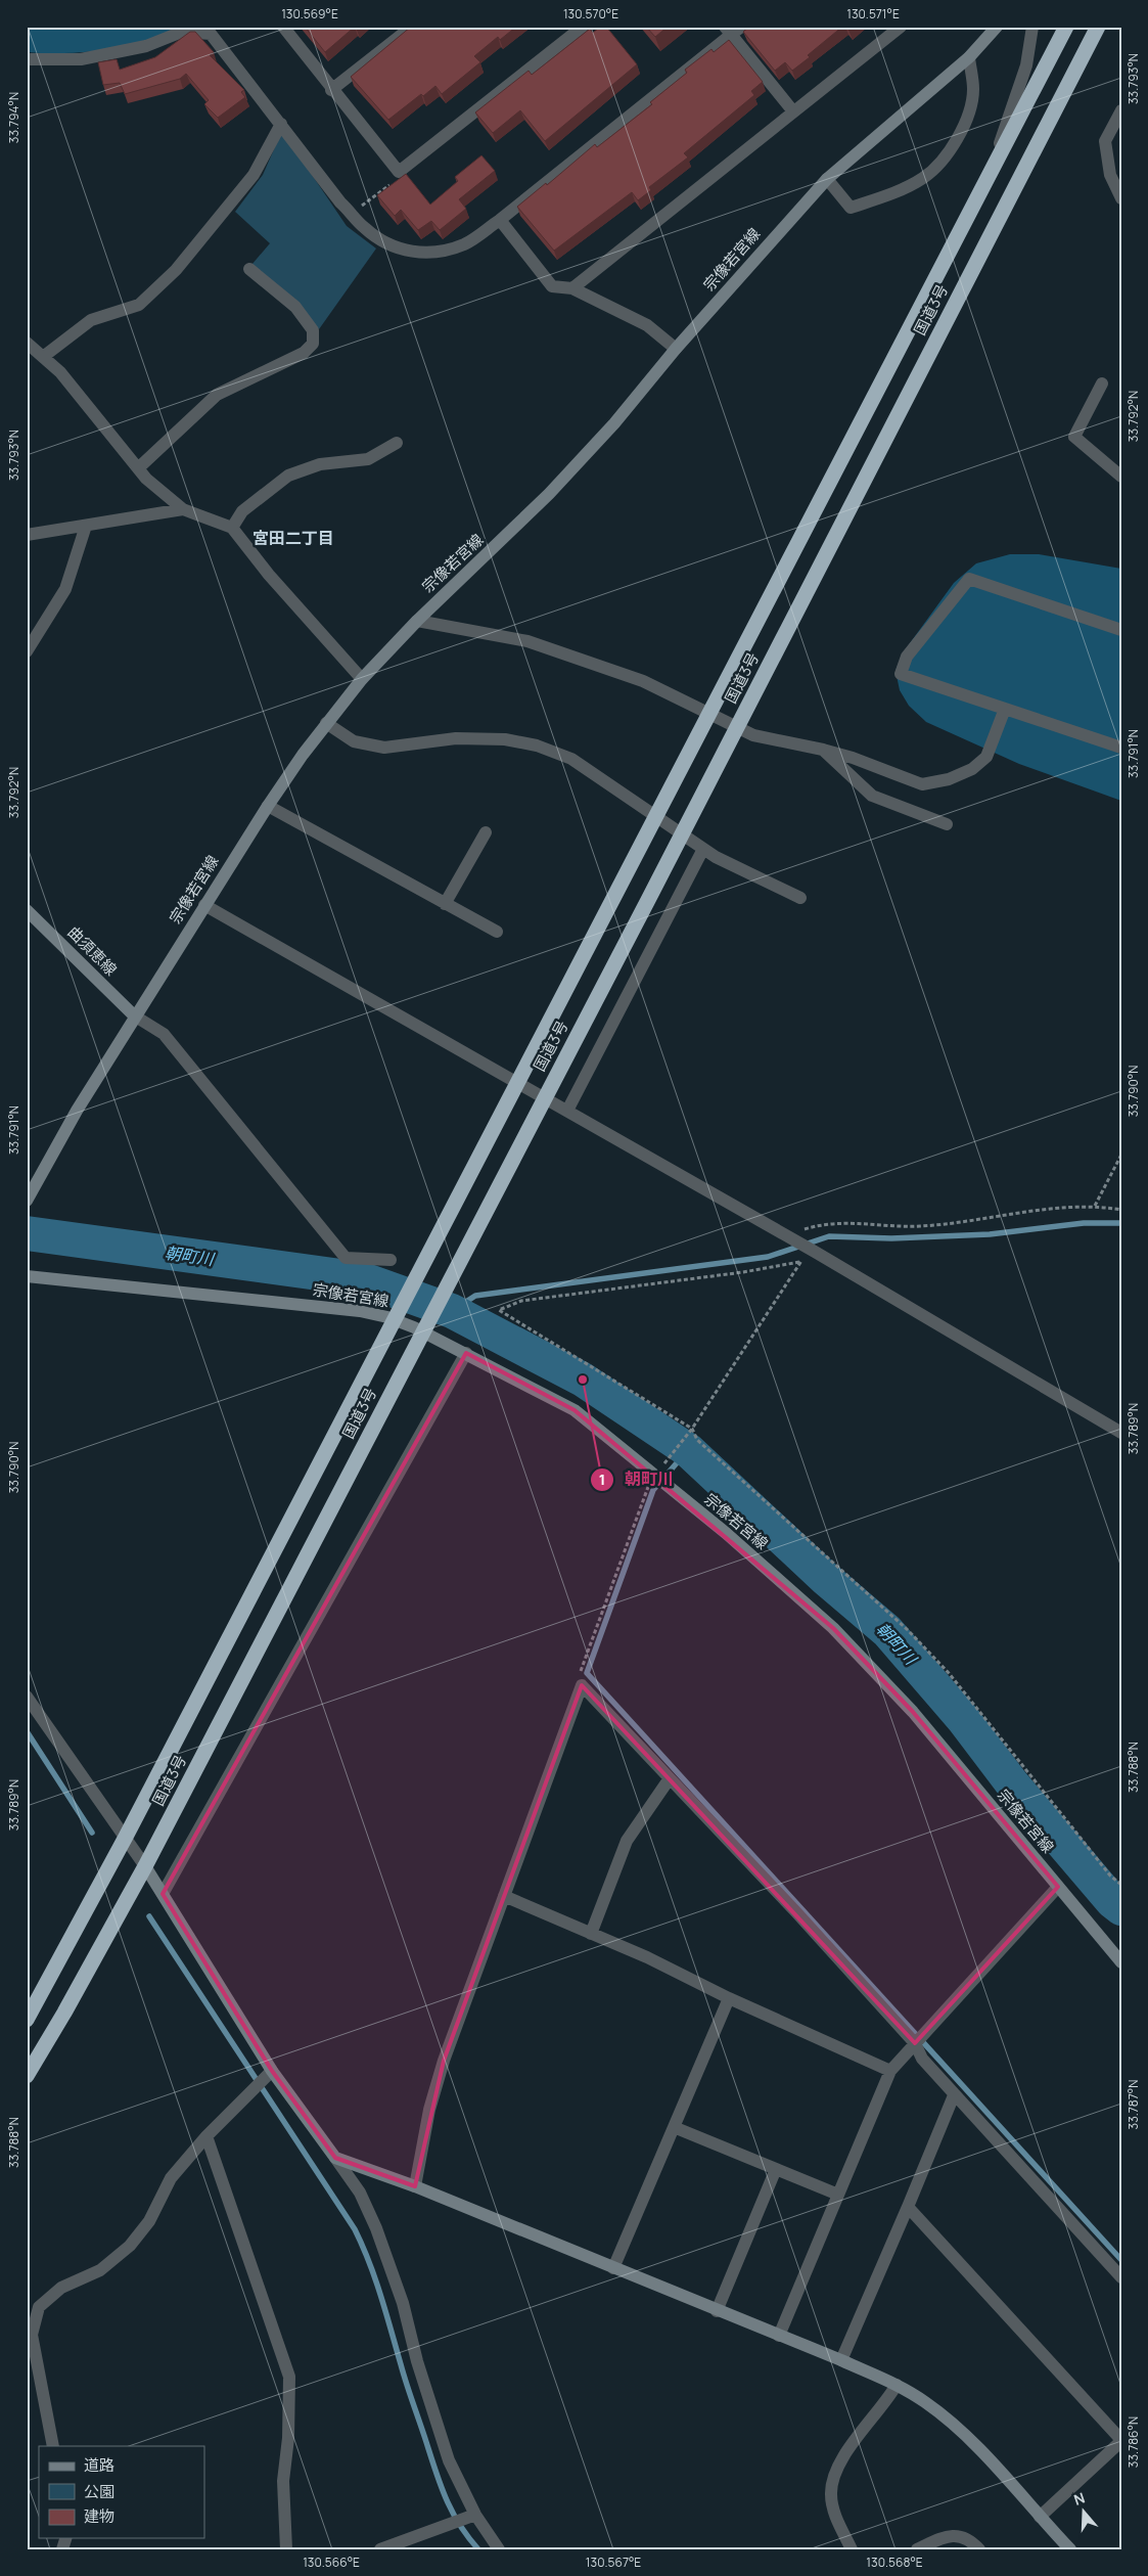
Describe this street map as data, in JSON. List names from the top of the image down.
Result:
{
  "streets": {
    "highway": ["国道3号"],
    "main road": ["宗像若宮線", "曲須恵線"]
  },
  "crossings": [
    ["宗像若宮線", "曲須恵線"]
  ],
  "districts": ["宮田二丁目"],
  "water": ["朝町川"],
  "places": ["朝町川"],
  "legend": ["道路", "公園", "建物"],
  "north": "top",
  "coordinates": [
    "130.569°E",
    "130.570°E",
    "130.571°E",
    "33.793°N",
    "33.794°N",
    "33.792°N",
    "33.791°N",
    "33.790°N",
    "33.789°N",
    "33.788°N",
    "33.787°N",
    "33.786°N",
    "130.566°E",
    "130.567°E",
    "130.568°E"
  ]
}
